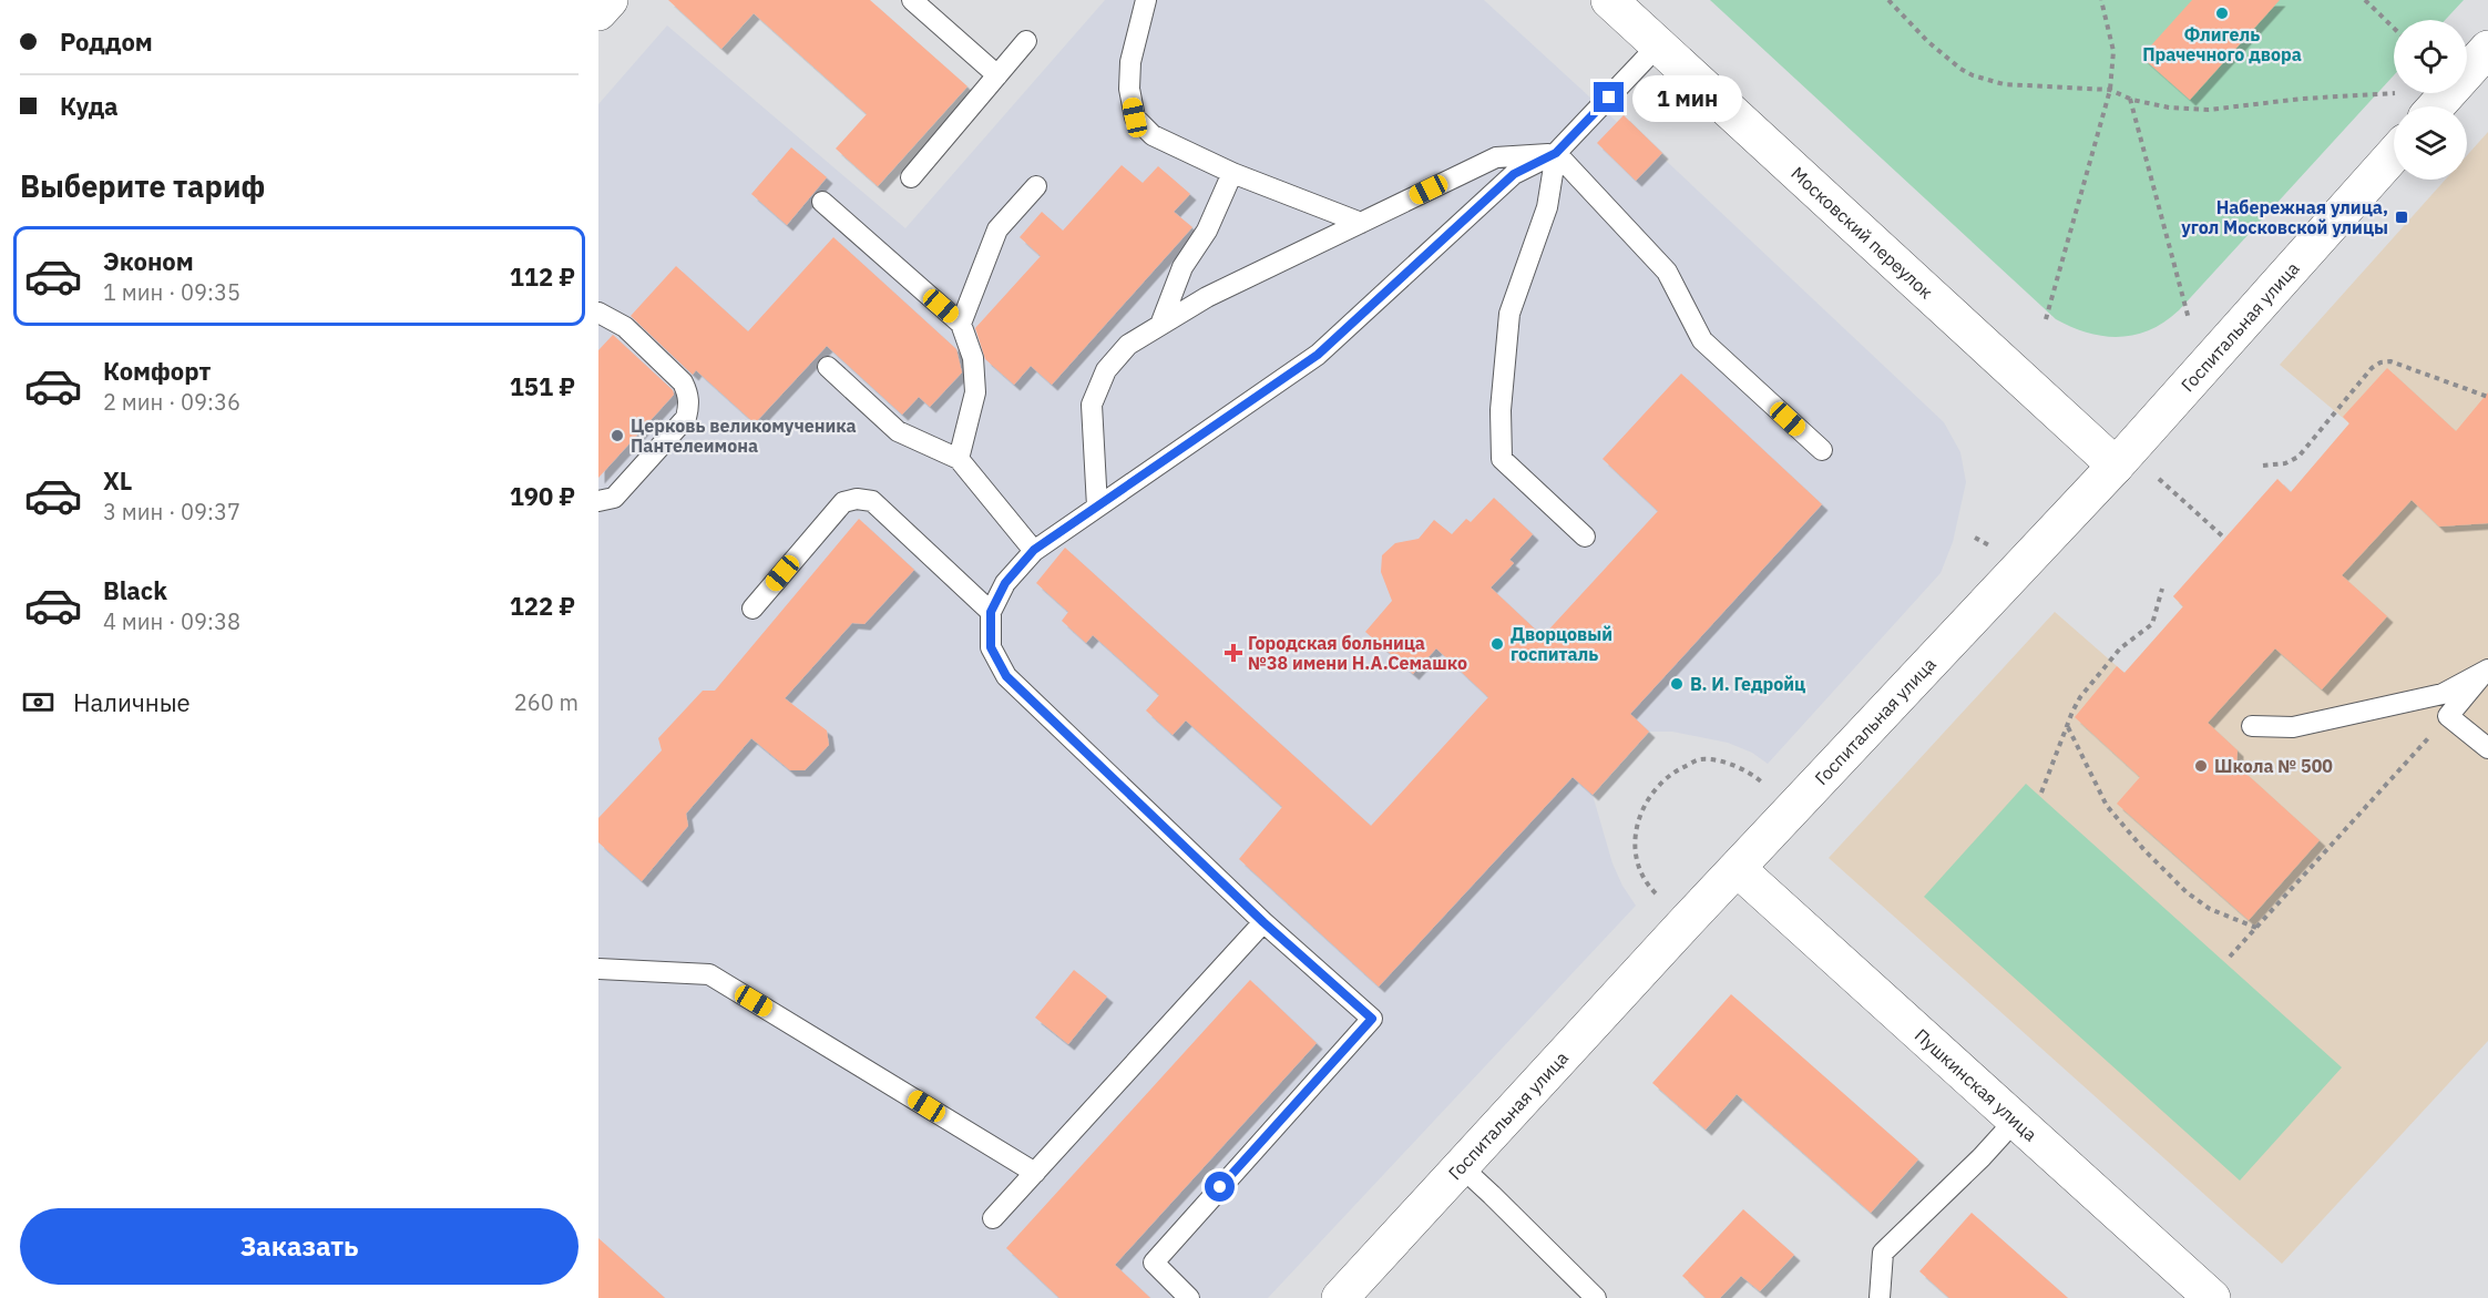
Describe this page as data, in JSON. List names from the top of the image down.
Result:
{
  "streets": {
    "street": ["Московский переулок", "Госпитальная улица", "Пушкинская улица"]
  },
  "crossings": [
    ["Московский переулок", "Госпитальная улица"],
    ["Госпитальная улица", "Пушкинская улица"]
  ],
  "places": {
    "other": [
      "Флигель Прачечного двора",
      "Церковь великомученика Пантелеимона",
      "Дворцовый госпиталь",
      "В. И. Гедройц",
      "Школа № 500"
    ],
    "transit": ["Набережная улица, угол Московской улицы"],
    "health": ["Городская больница №38 имени Н.А.Семашко"]
  },
  "page": {
    "banner": ["Роддом", "Куда"],
    "bubble": "1 мин",
    "heading": "Выберите тариф",
    "list": [
      {
        "name": "Эконом",
        "note": "1 мин · 09:35",
        "value": "112 ₽"
      },
      {
        "name": "Комфорт",
        "note": "2 мин · 09:36",
        "value": "151 ₽"
      },
      {
        "name": "XL",
        "note": "3 мин · 09:37",
        "value": "190 ₽"
      },
      {
        "name": "Black",
        "note": "4 мин · 09:38",
        "value": "122 ₽"
      }
    ],
    "pay": ["Наличные", "260 m"],
    "buttons": "Заказать"
  }
}
